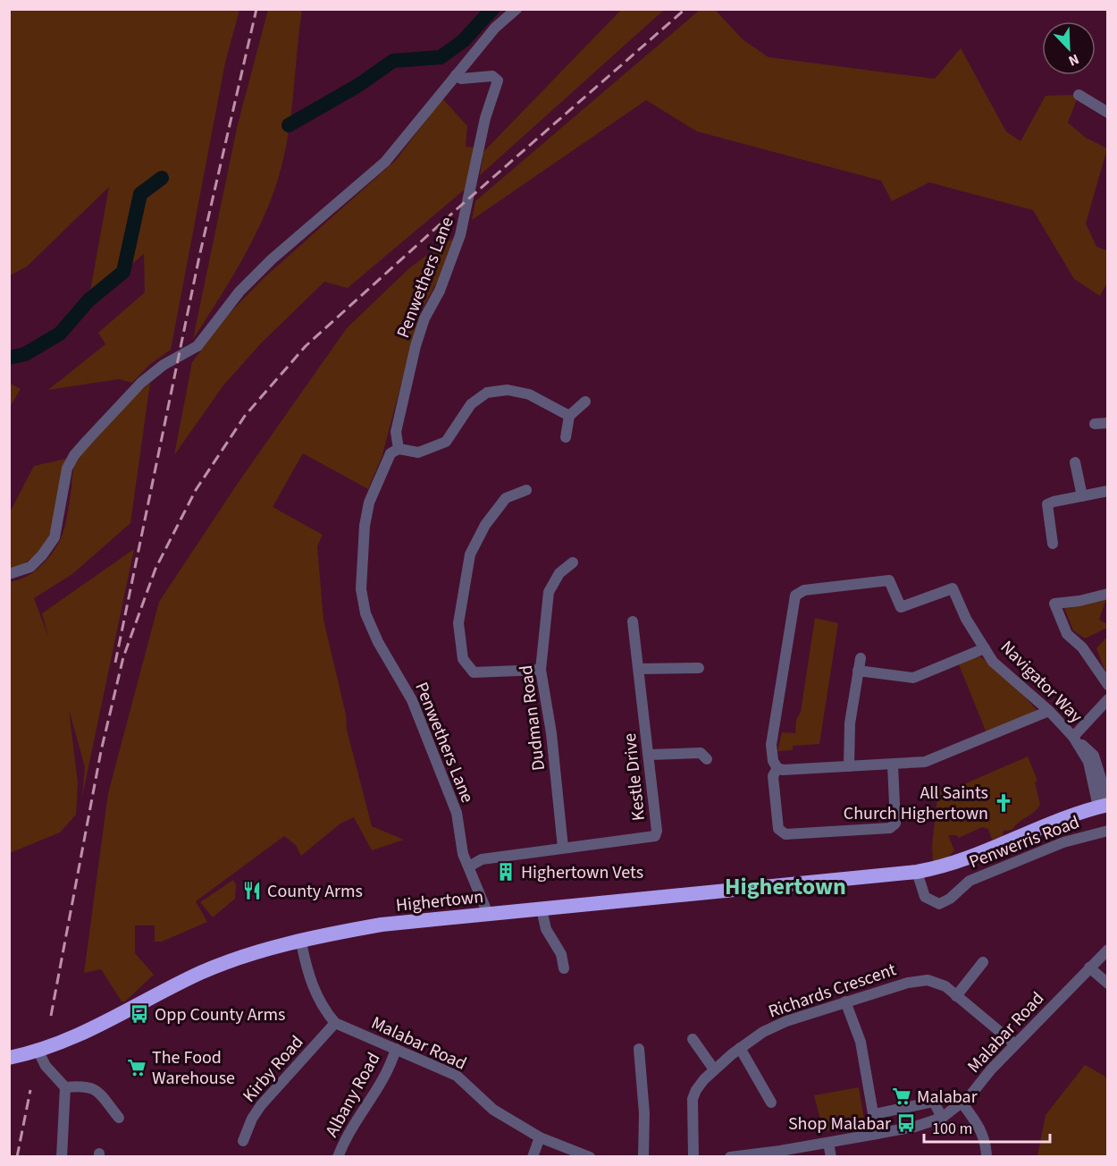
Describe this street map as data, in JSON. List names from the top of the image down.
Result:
{
  "streets": {
    "highway": ["Highertown"],
    "street": [
      "Penwethers Lane",
      "Navigator Way",
      "Dudman Road",
      "Kestle Drive",
      "Penwerris Road",
      "Richards Crescent",
      "Malabar Road",
      "Kirby Road",
      "Albany Road"
    ]
  },
  "crossings": [
    ["Penwethers Lane", "Kestle Drive"],
    ["Penwethers Lane", "Highertown"],
    ["Navigator Way", "Highertown"],
    ["Dudman Road", "Kestle Drive"],
    ["Penwerris Road", "Highertown"],
    ["Richards Crescent", "Malabar Road"],
    ["Malabar Road", "Kirby Road"],
    ["Malabar Road", "Albany Road"]
  ],
  "districts": ["Highertown"],
  "places": {
    "church": ["All Saints Church Highertown"],
    "building": ["Highertown Vets"],
    "restaurant": ["County Arms"],
    "bus stop": ["Opp County Arms", "Shop Malabar"],
    "supermarket": ["The Food Warehouse", "Malabar"]
  },
  "scale_bar": "100 m",
  "north": "bottom right"
}
